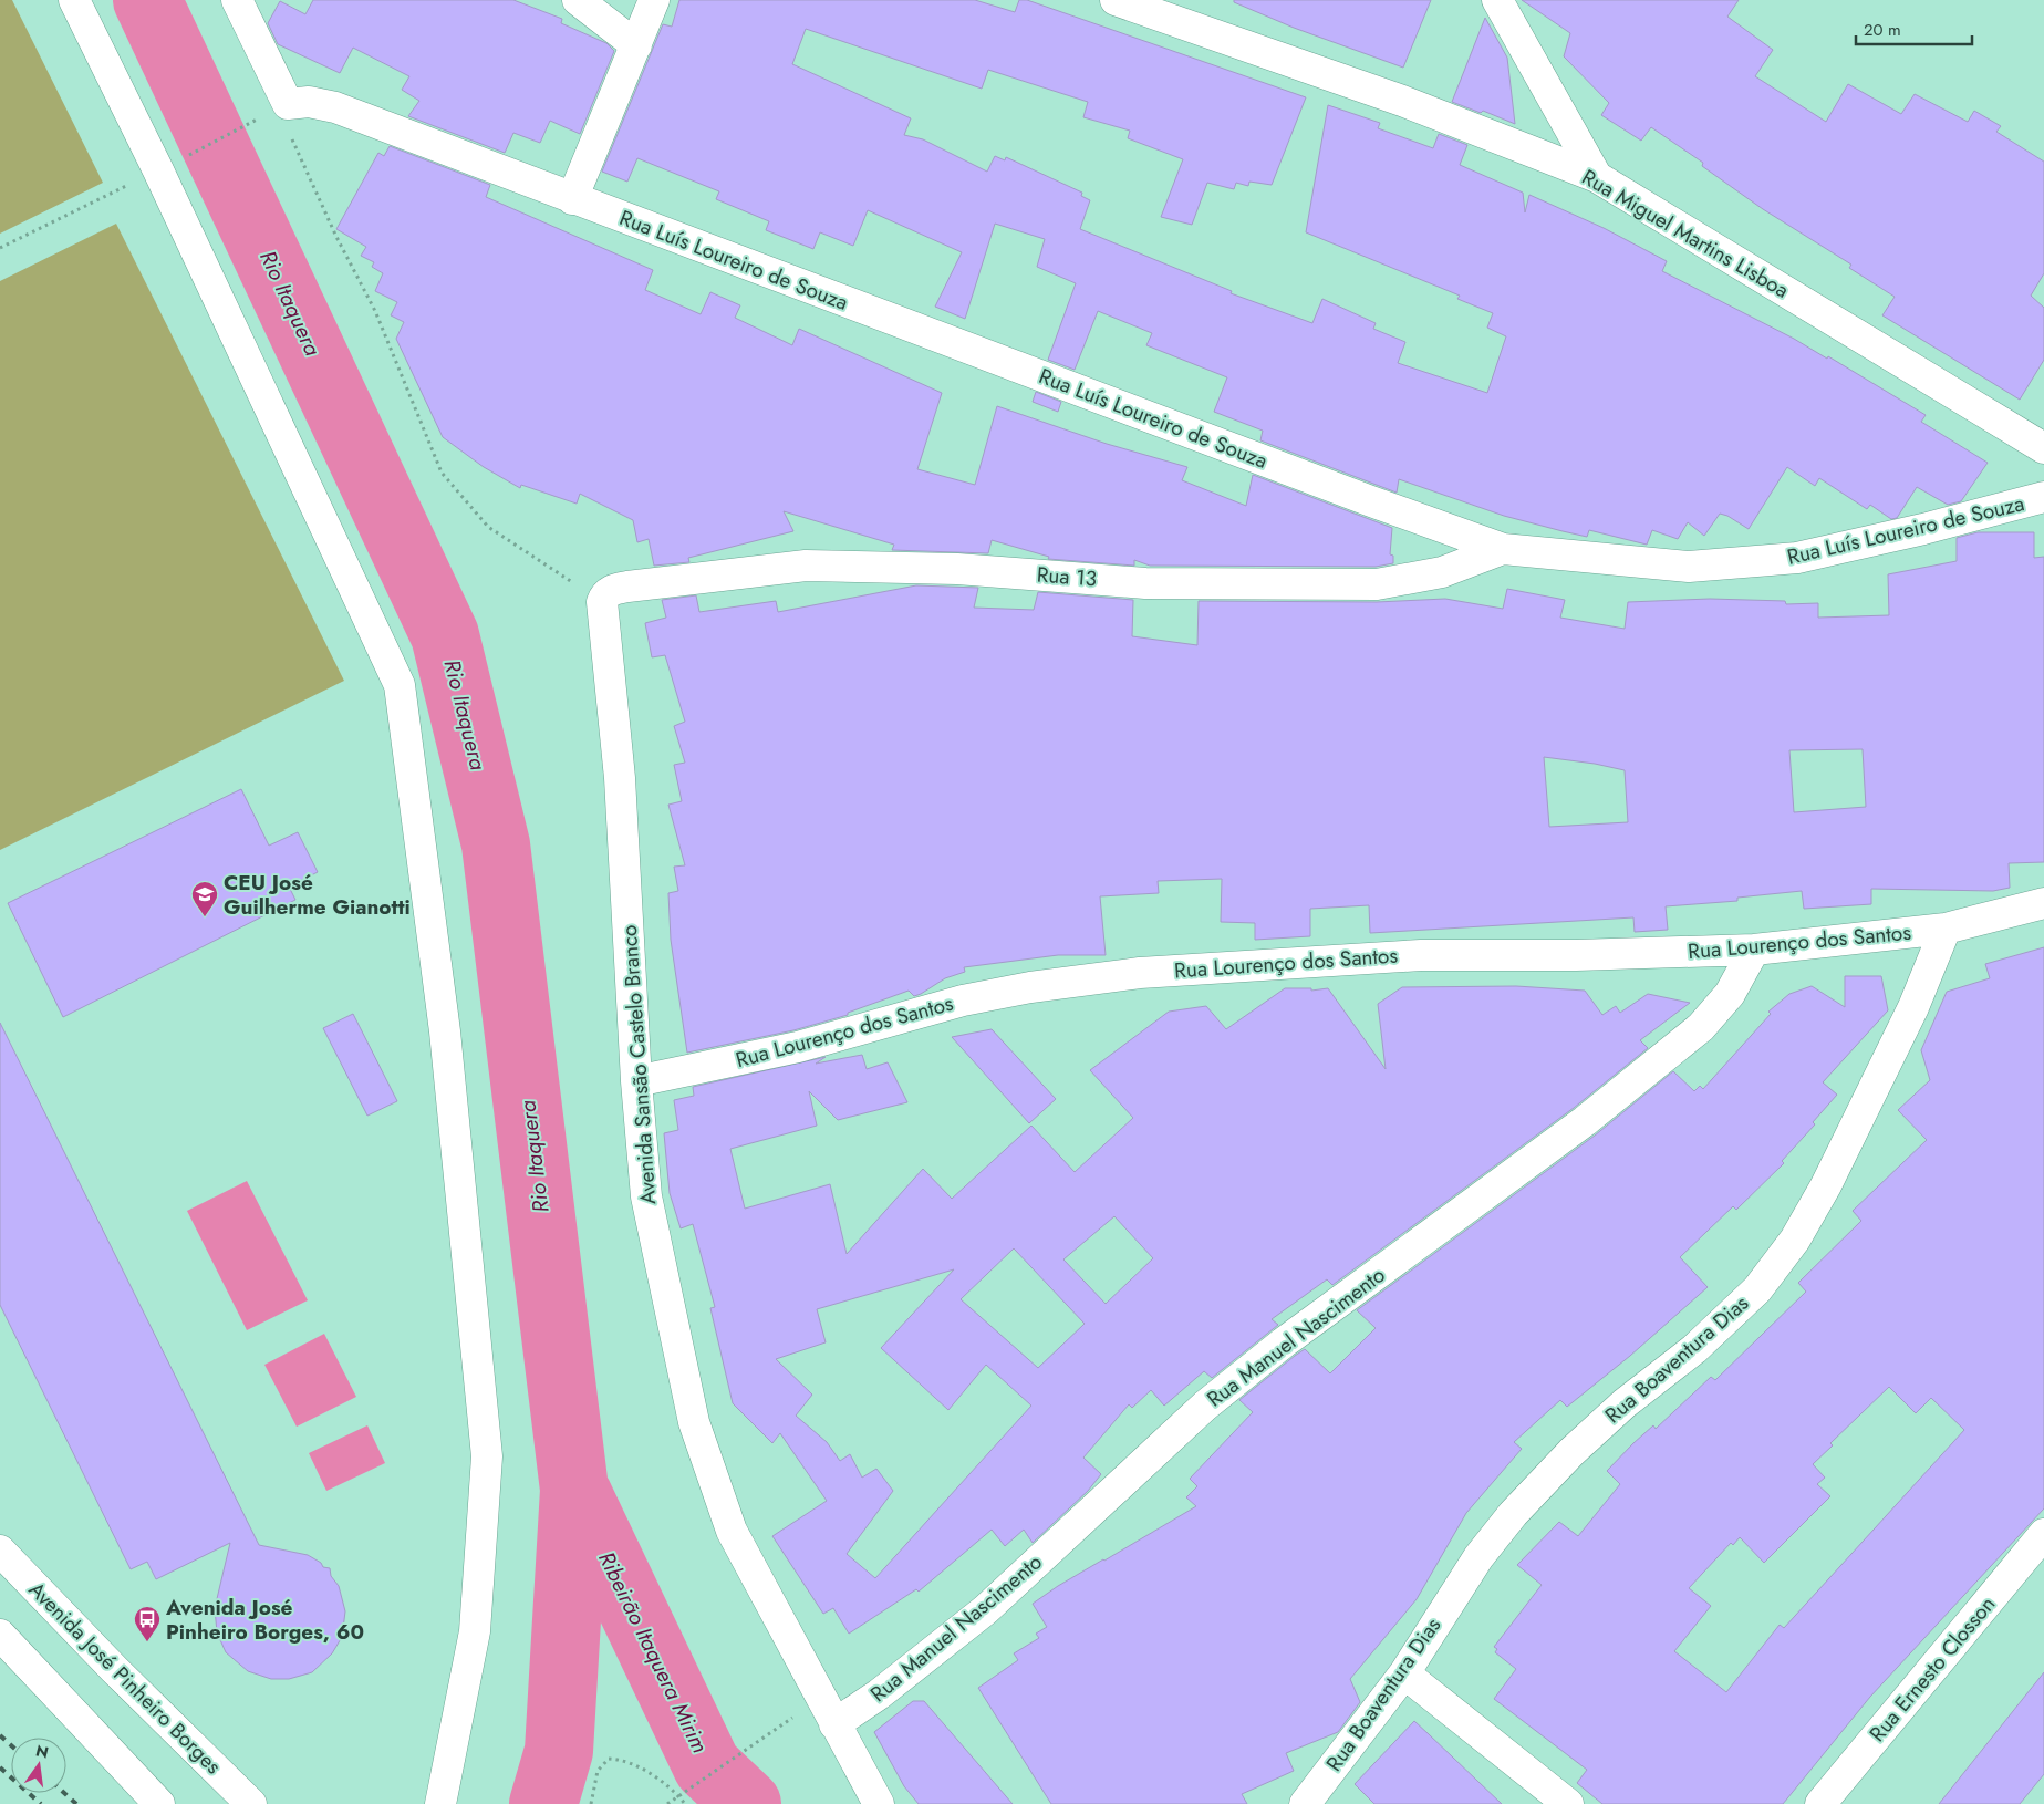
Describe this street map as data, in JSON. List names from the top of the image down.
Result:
{
  "streets": {
    "street": [
      "Rua Miguel Martins Lisboa",
      "Rua Luís Loureiro de Souza",
      "Rua 13",
      "Rua Lourenço dos Santos",
      "Avenida Sansão Castelo Branco",
      "Rua Manuel Nascimento",
      "Rua Boaventura Dias",
      "Rua Ernesto Closson",
      "Avenida José Pinheiro Borges"
    ]
  },
  "crossings": [
    ["Rua Luís Loureiro de Souza", "Rua 13"],
    ["Rua 13", "Avenida Sansão Castelo Branco"],
    ["Rua Lourenço dos Santos", "Avenida Sansão Castelo Branco"],
    ["Rua Lourenço dos Santos", "Rua Manuel Nascimento"],
    ["Rua Lourenço dos Santos", "Rua Boaventura Dias"],
    ["Avenida Sansão Castelo Branco", "Rua Manuel Nascimento"]
  ],
  "water": ["Rio Itaquera", "Ribeirão Itaquera Mirim"],
  "places": {
    "school or university": ["CEU José Guilherme Gianotti"],
    "bus stop": ["Avenida José Pinheiro Borges, 60"]
  },
  "scale_bar": "20 m",
  "north": "top"
}
